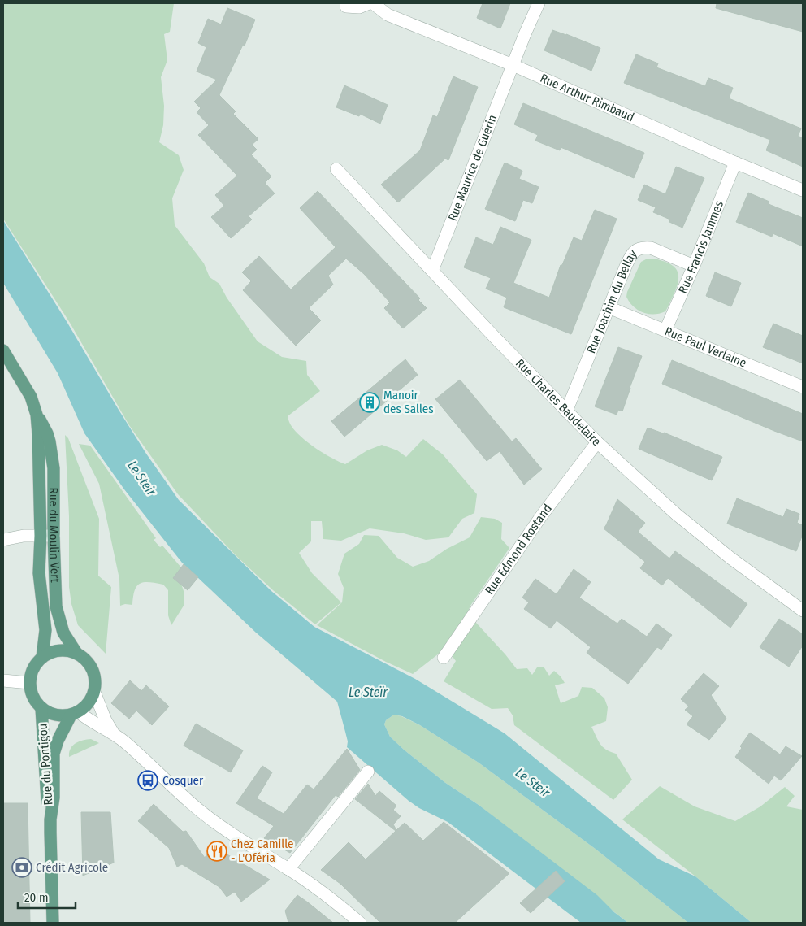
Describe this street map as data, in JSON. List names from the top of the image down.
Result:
{
  "streets": {
    "main road": ["Rue du Moulin Vert", "Rue du Pontigou"],
    "street": [
      "Rue Arthur Rimbaud",
      "Rue Maurice de Guérin",
      "Rue Francis Jammes",
      "Rue Joachim du Bellay",
      "Rue Paul Verlaine",
      "Rue Charles Baudelaire",
      "Rue Edmond Rostand"
    ]
  },
  "crossings": [
    ["Rue Arthur Rimbaud", "Rue Maurice de Guérin"],
    ["Rue Arthur Rimbaud", "Rue Francis Jammes"],
    ["Rue Maurice de Guérin", "Rue Charles Baudelaire"],
    ["Rue Francis Jammes", "Rue Joachim du Bellay"],
    ["Rue Francis Jammes", "Rue Paul Verlaine"],
    ["Rue Joachim du Bellay", "Rue Paul Verlaine"],
    ["Rue Joachim du Bellay", "Rue Charles Baudelaire"],
    ["Rue Charles Baudelaire", "Rue Edmond Rostand"],
    ["Rue du Moulin Vert", "Rue du Pontigou"]
  ],
  "water": ["Le Steir", "Le Steïr"],
  "places": {
    "building": ["Manoir des Salles"],
    "bus stop": ["Cosquer"],
    "restaurant": ["Chez Camille - L'Oféria"],
    "bank": ["Crédit Agricole"]
  },
  "scale_bar": "20 m"
}
